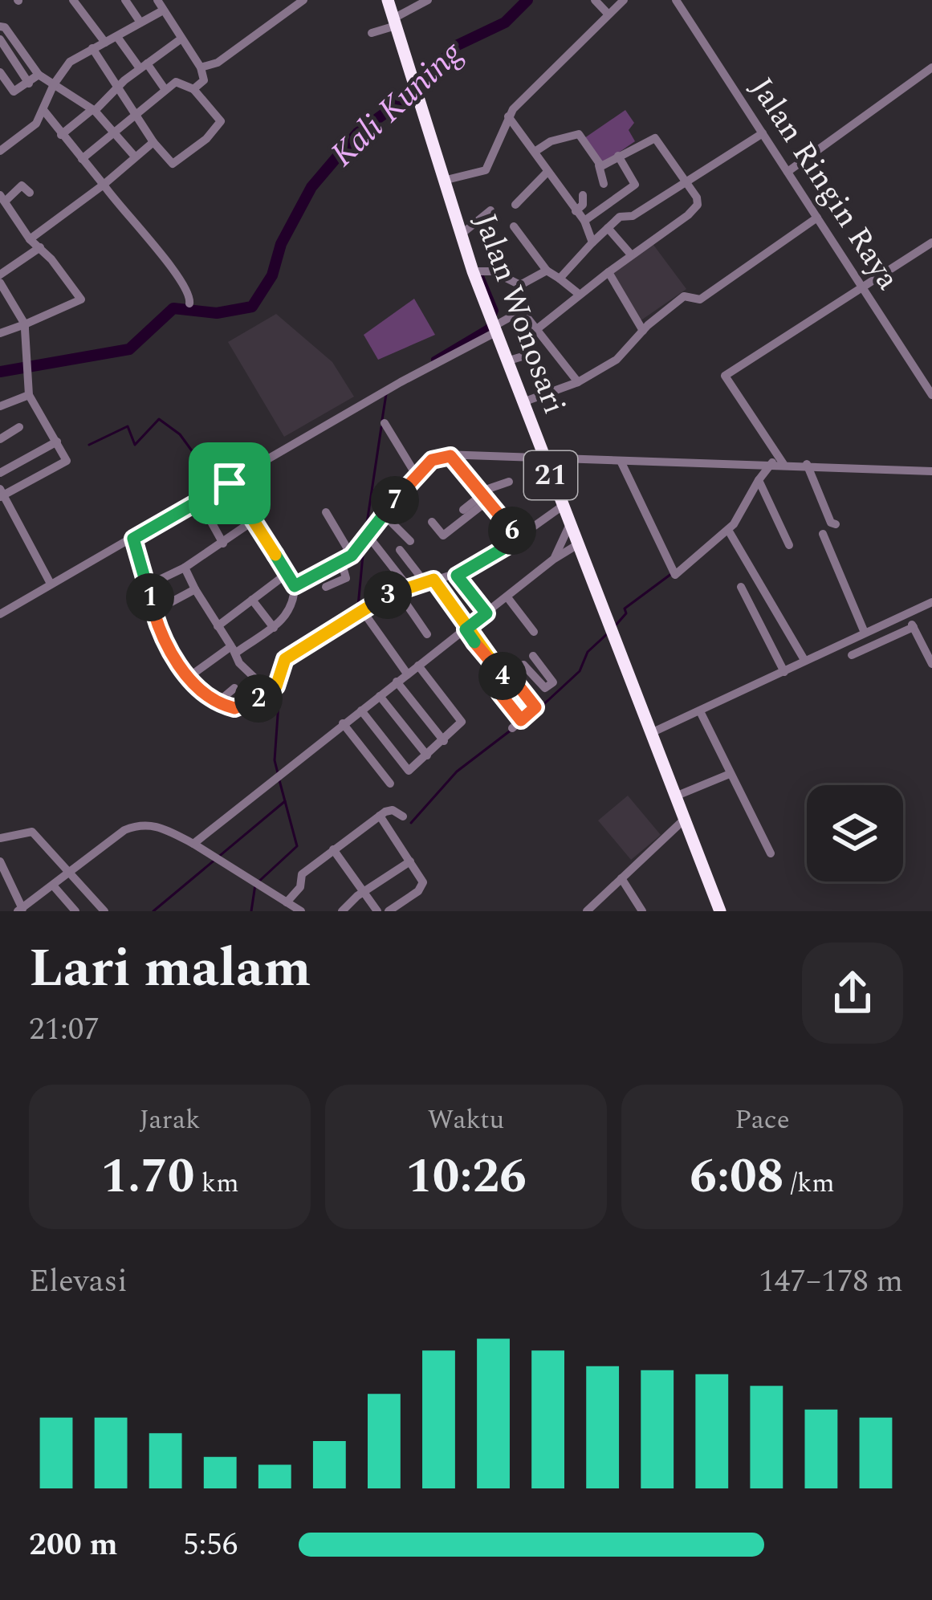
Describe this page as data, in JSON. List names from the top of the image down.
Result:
{
  "streets": {
    "highway": ["Jalan Wonosari", "21"],
    "street": ["Jalan Ringin Raya"]
  },
  "water": ["Kali Kuning"],
  "page": {
    "pins": [
      "7",
      "6",
      "3",
      "1",
      "4",
      "2"
    ],
    "heading": ["Lari malam", "21:07"],
    "stats": [
      ["Jarak", "1.70 km"],
      ["Waktu", "10:26"],
      ["Pace", "6:08 /km"]
    ],
    "chart": ["Elevasi", "147–178 m"],
    "list": [
      {
        "name": "200 m",
        "note": "5:56"
      }
    ]
  }
}
